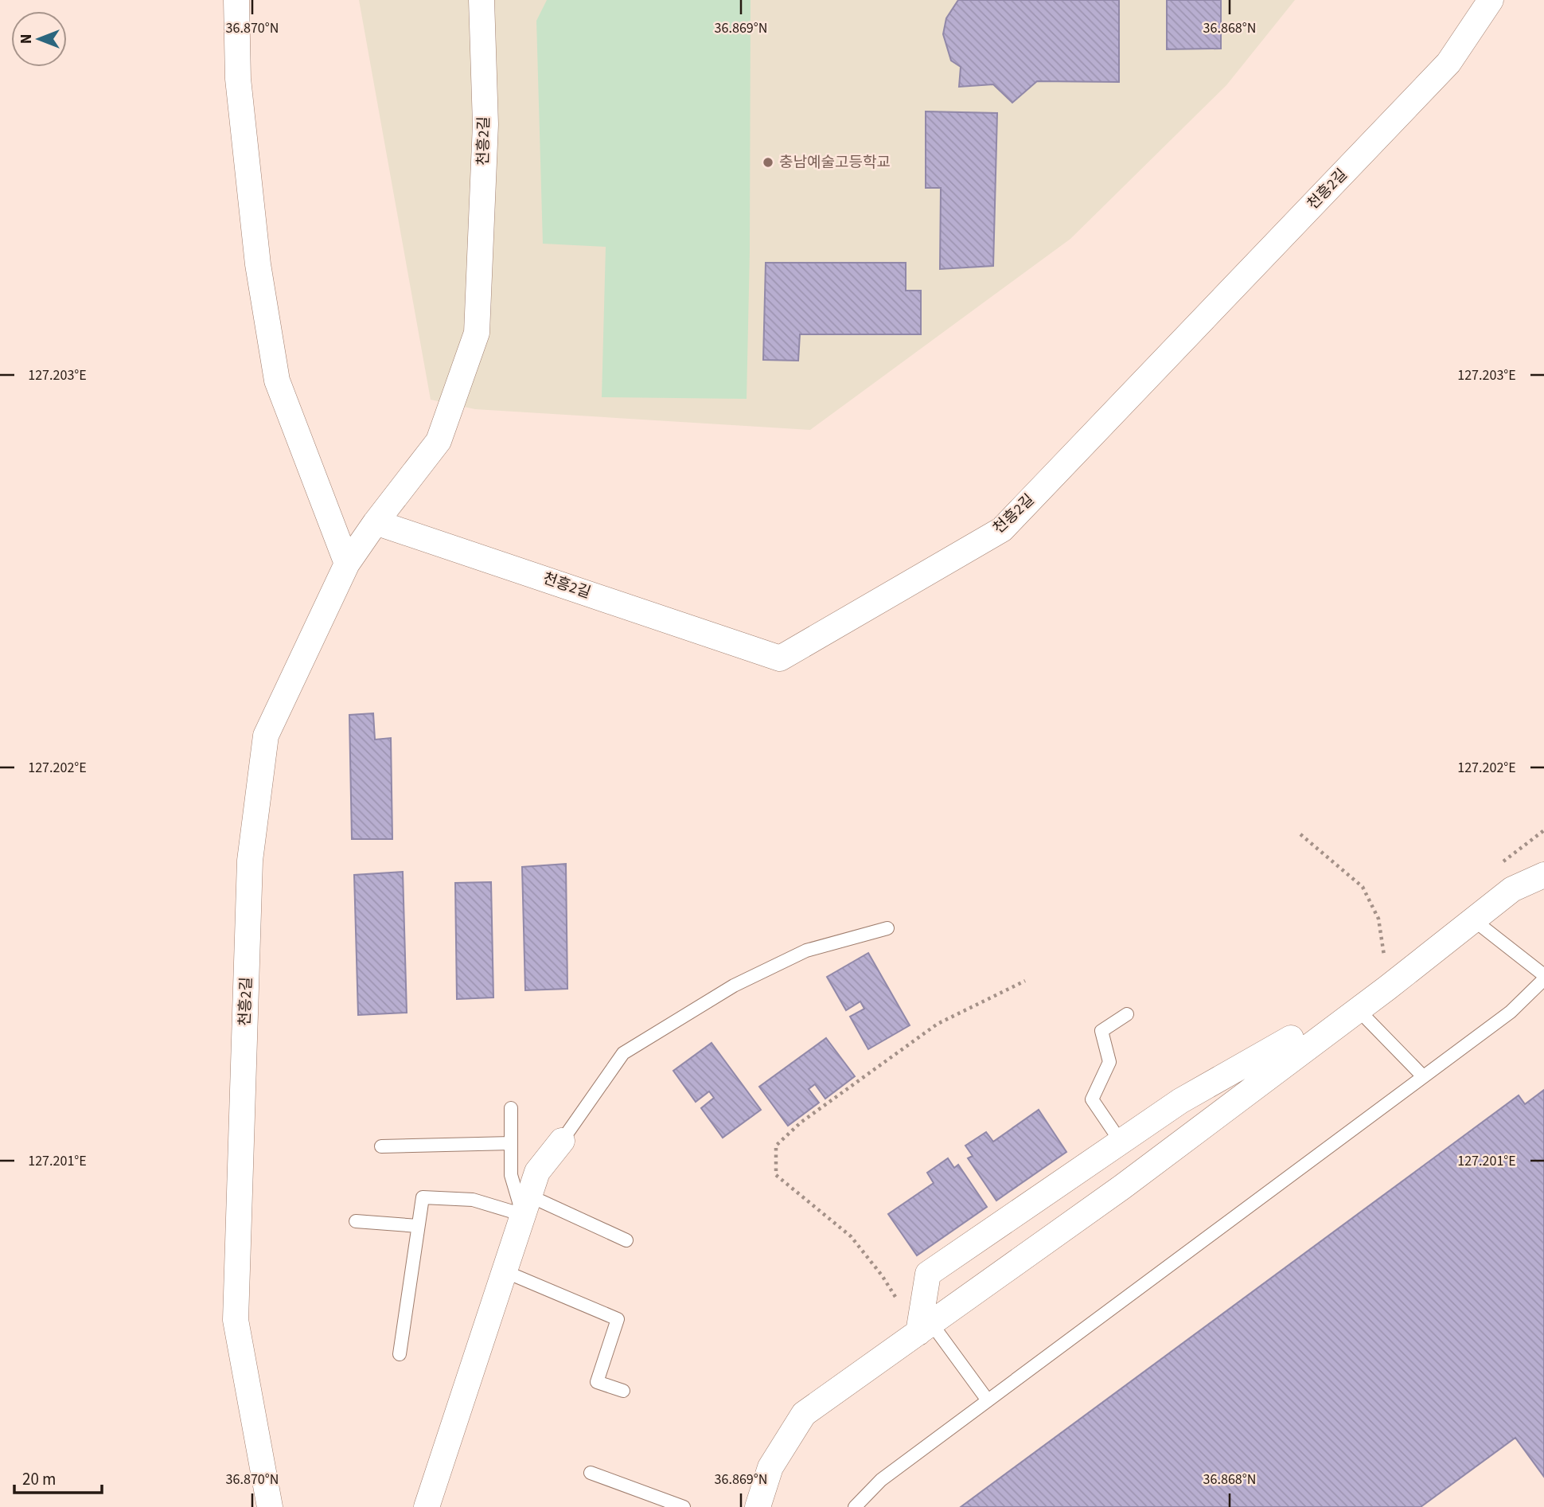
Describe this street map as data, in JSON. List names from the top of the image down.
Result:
{
  "streets": {
    "street": ["천흥2길"]
  },
  "places": ["충남예술고등학교"],
  "scale_bar": "20 m",
  "north": "left",
  "coordinates": [
    "36.870°N",
    "36.869°N",
    "36.868°N",
    "127.203°E",
    "127.202°E",
    "127.201°E"
  ]
}
